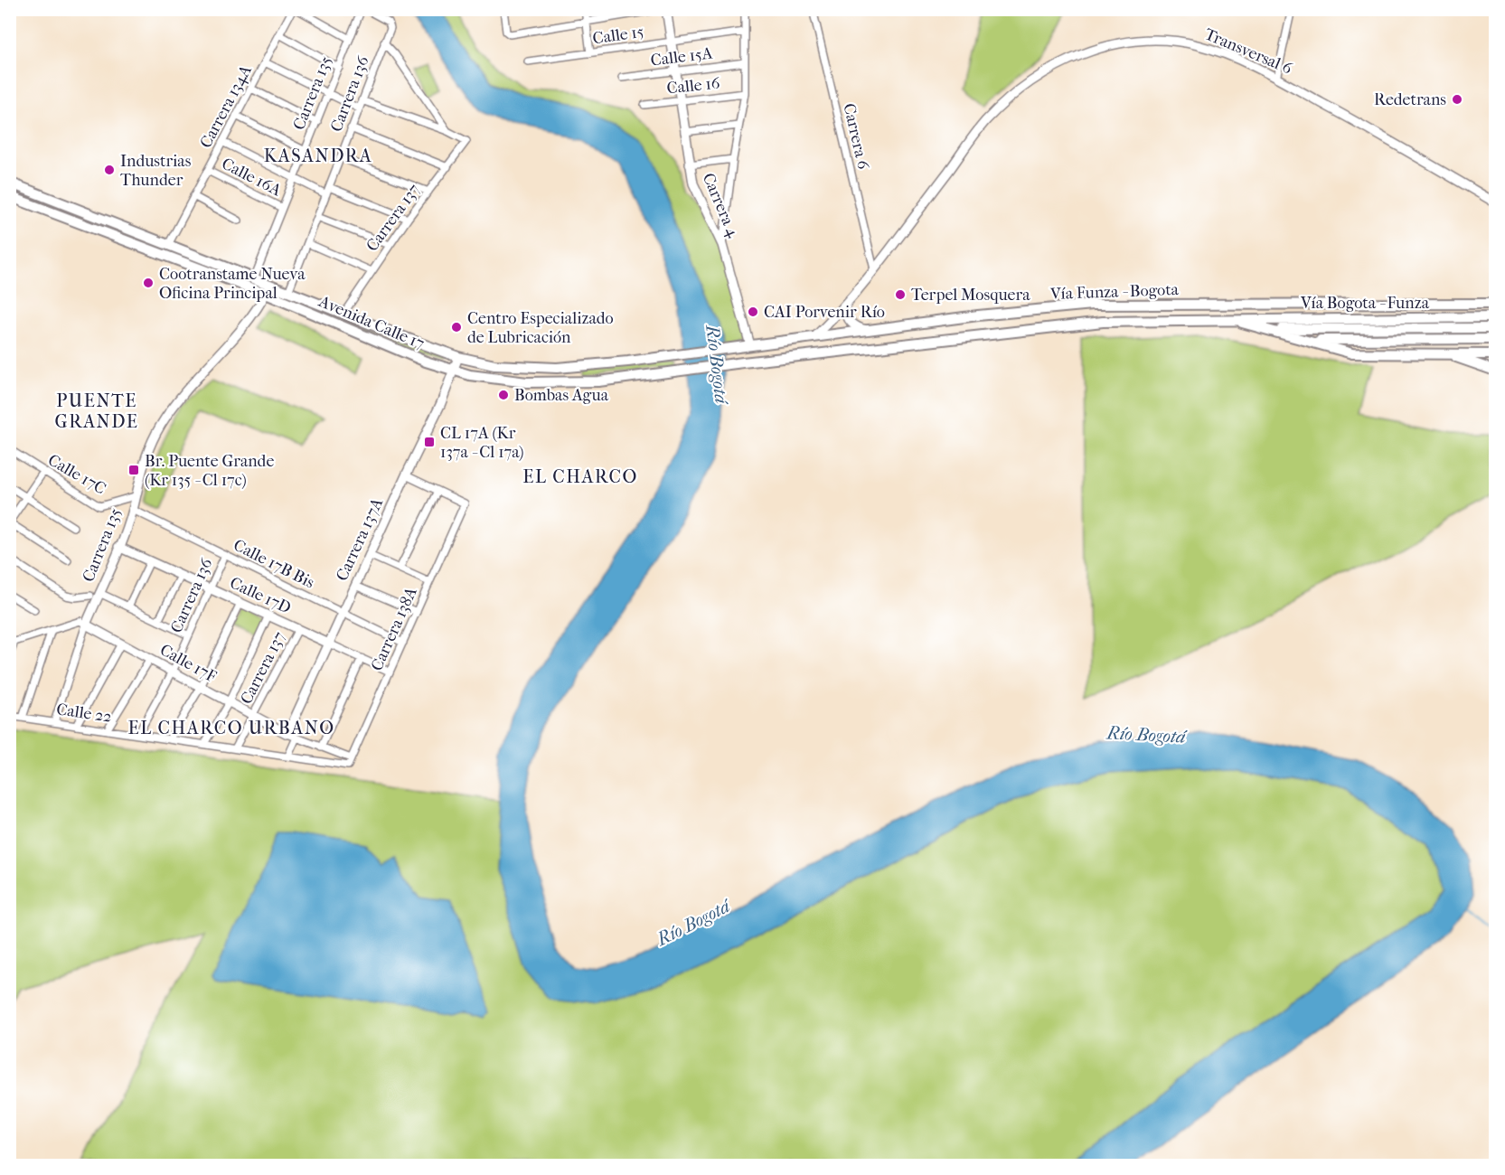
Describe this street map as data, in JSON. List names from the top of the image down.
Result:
{
  "streets": {
    "main road": ["Vía Funza - Bogota", "Vía Bogota - Funza", "Avenida Calle 17"],
    "street": [
      "Calle 15",
      "Transversal 6",
      "Calle 15A",
      "Calle 16",
      "Carrera 135",
      "Carrera 136",
      "Carrera 134A",
      "Carrera 6",
      "Calle 16A",
      "Carrera 4",
      "Carrera 137",
      "Calle 17C",
      "Carrera 137A",
      "Calle 17B Bis",
      "Calle 17D",
      "Carrera 138A",
      "Calle 17F",
      "Calle 22"
    ]
  },
  "crossings": [
    ["Calle 15", "Carrera 4"],
    ["Transversal 6", "Carrera 6"],
    ["Transversal 6", "Vía Funza - Bogota"],
    ["Calle 15A", "Carrera 4"],
    ["Calle 16", "Carrera 4"],
    ["Carrera 135", "Carrera 136"],
    ["Carrera 135", "Calle 16A"],
    ["Carrera 135", "Avenida Calle 17"],
    ["Carrera 135", "Calle 17C"],
    ["Carrera 135", "Calle 17B Bis"],
    ["Carrera 135", "Calle 17D"],
    ["Carrera 135", "Calle 17F"],
    ["Carrera 135", "Calle 22"],
    ["Carrera 136", "Avenida Calle 17"],
    ["Carrera 136", "Calle 17B Bis"],
    ["Carrera 136", "Calle 17D"],
    ["Carrera 136", "Calle 17F"],
    ["Carrera 136", "Calle 22"],
    ["Carrera 134A", "Calle 16A"],
    ["Carrera 134A", "Avenida Calle 17"],
    ["Carrera 4", "Vía Funza - Bogota"],
    ["Carrera 137", "Avenida Calle 17"],
    ["Carrera 137", "Calle 17D"],
    ["Carrera 137", "Calle 17F"],
    ["Carrera 137", "Calle 22"],
    ["Vía Funza - Bogota", "Avenida Calle 17"],
    ["Vía Bogota - Funza", "Avenida Calle 17"],
    ["Avenida Calle 17", "Carrera 137A"],
    ["Carrera 137A", "Calle 17B Bis"],
    ["Carrera 137A", "Calle 17D"],
    ["Carrera 137A", "Calle 17F"],
    ["Calle 17B Bis", "Carrera 138A"],
    ["Calle 17D", "Carrera 138A"],
    ["Carrera 138A", "Calle 17F"],
    ["Carrera 138A", "Calle 22"],
    ["Calle 17F", "Calle 22"]
  ],
  "districts": [
    "KASANDRA",
    "PUENTE GRANDE",
    "EL CHARCO",
    "EL CHARCO URBANO"
  ],
  "water": ["Río Bogotá"],
  "places": {
    "other": [
      "Redetrans",
      "Industrias Thunder",
      "Cootranstame Nueva Oficina Principal",
      "Terpel Mosquera",
      "CAI Porvenir Río",
      "Centro Especializado de Lubricación",
      "Bombas Agua"
    ],
    "transit": ["CL 17A (Kr 137a - Cl 17a)", "Br. Puente Grande (Kr 135 - Cl 17c)"]
  }
}
